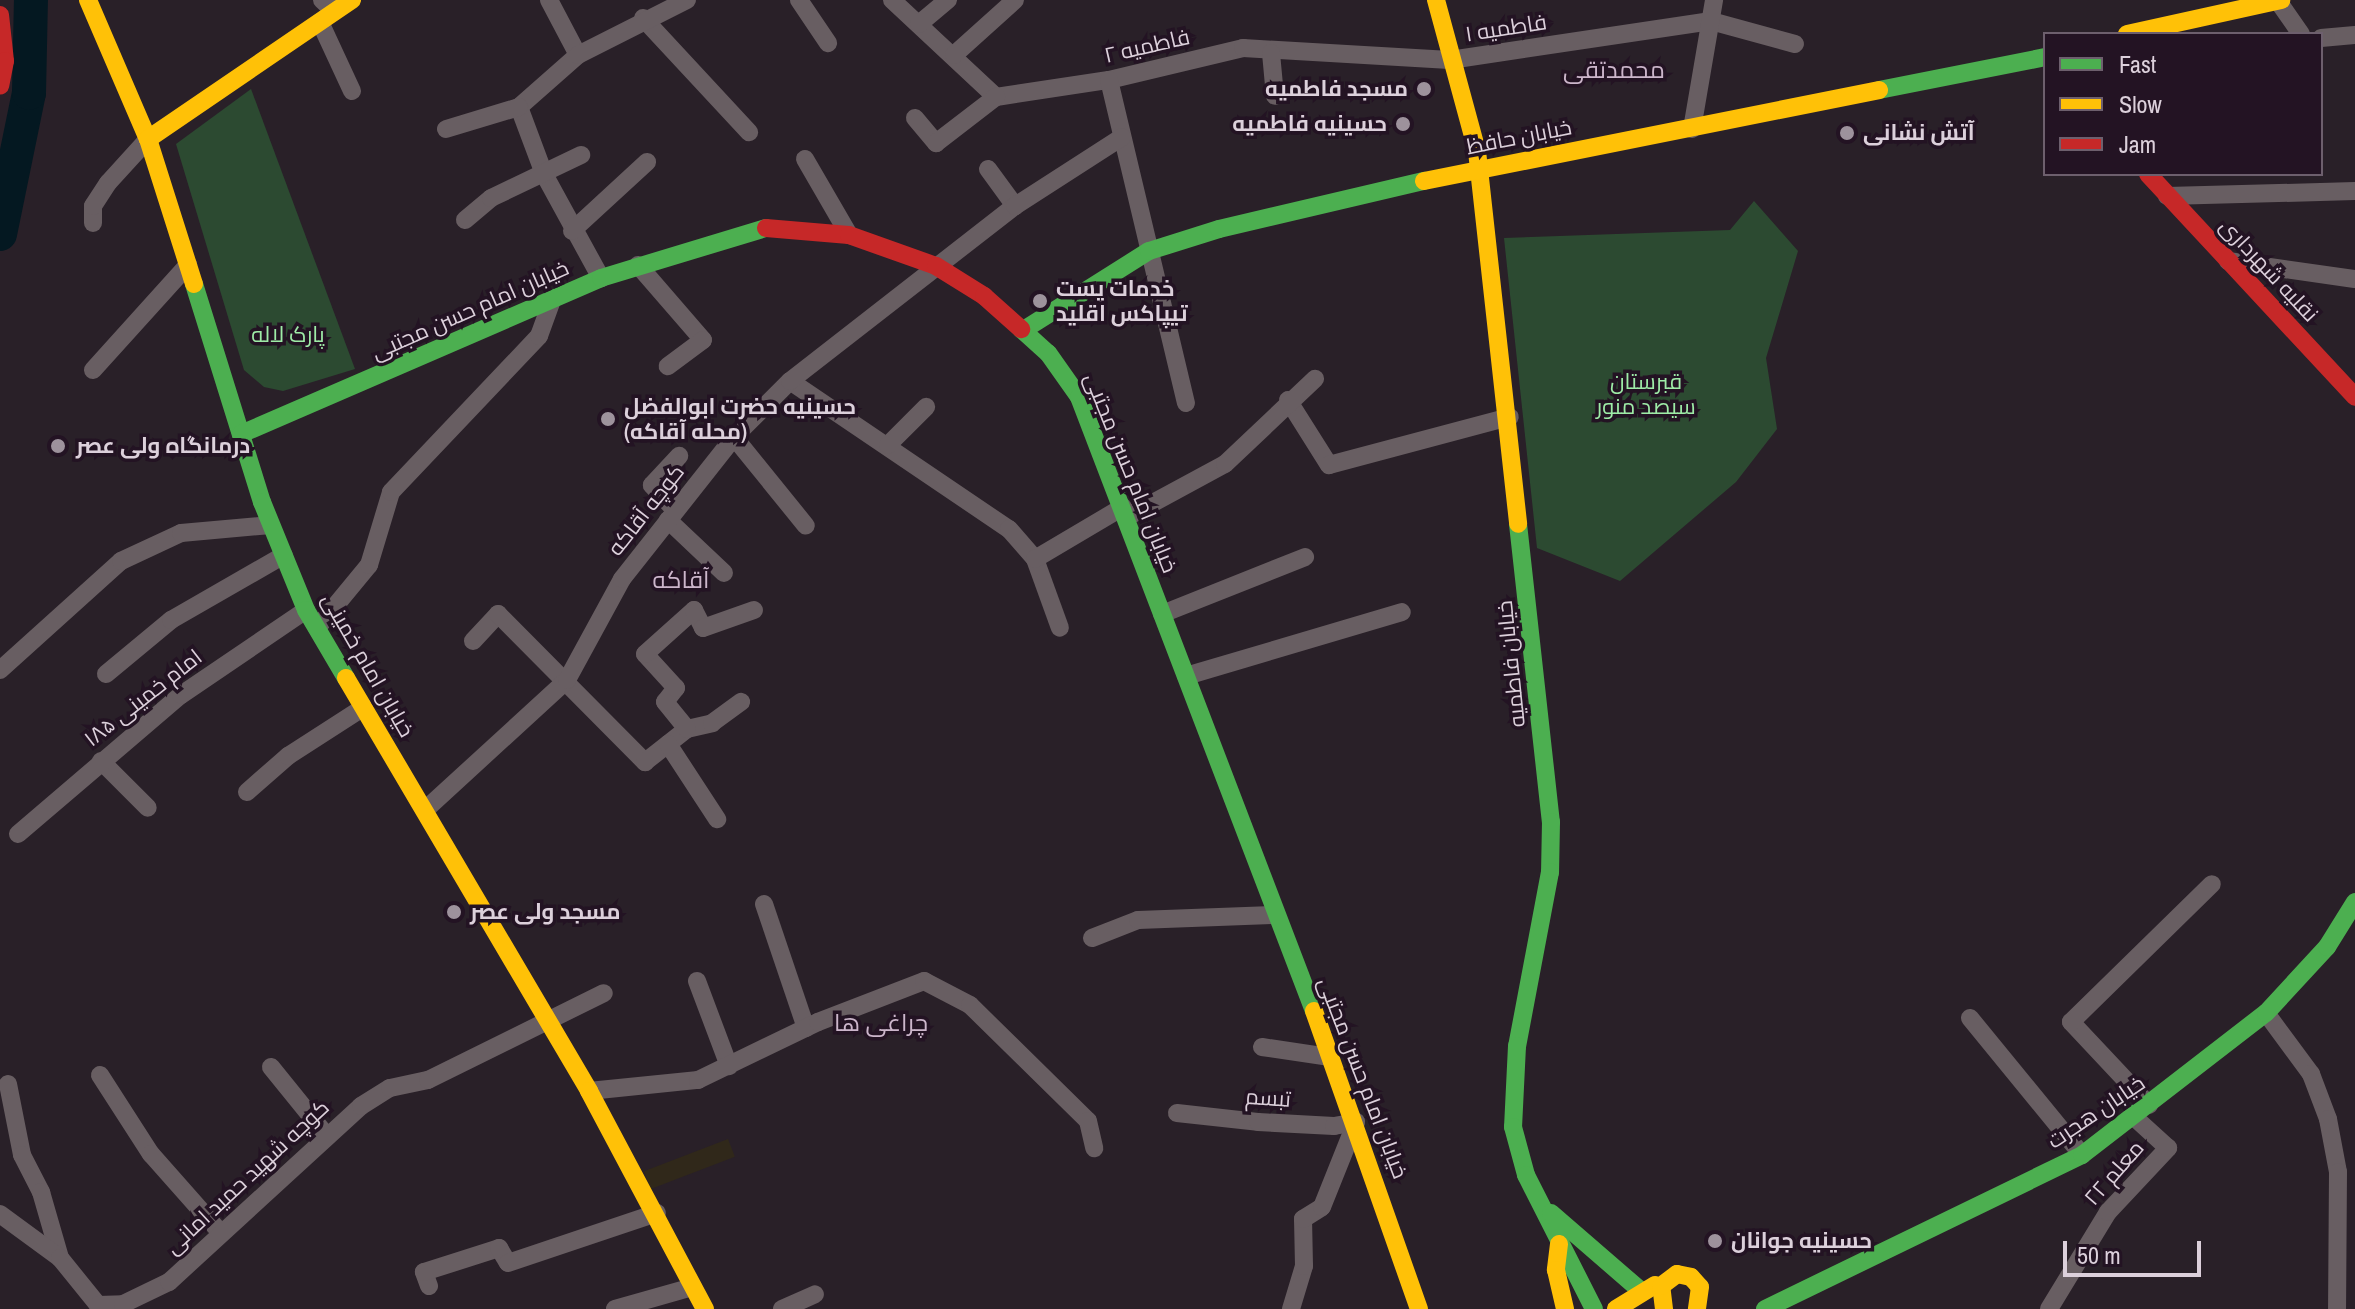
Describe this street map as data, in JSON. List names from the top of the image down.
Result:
{
  "streets": {
    "main road": [
      "خیابان حافظ",
      "نقلیه شهرداری",
      "خیابان امام حسن مجتبی",
      "خیابان فاطمیه",
      "خیابان امام خمینی",
      "خیابان هجرت"
    ],
    "street": [
      "فاطمیه ۱",
      "فاطمیه ۲",
      "کوچه آقاکه",
      "امام خمینی ۱۸۵",
      "تبسم",
      "معلم ۲۲",
      "کوچه شهید حمید امانی"
    ]
  },
  "crossings": [
    ["فاطمیه ۱", "فاطمیه ۲"],
    ["فاطمیه ۱", "خیابان فاطمیه"],
    ["فاطمیه ۲", "خیابان فاطمیه"],
    ["خیابان حافظ", "خیابان امام حسن مجتبی"],
    ["خیابان حافظ", "خیابان فاطمیه"],
    ["خیابان امام حسن مجتبی", "کوچه آقاکه"],
    ["خیابان امام حسن مجتبی", "خیابان امام خمینی"],
    ["خیابان امام حسن مجتبی", "تبسم"],
    ["کوچه آقاکه", "خیابان امام خمینی"],
    ["خیابان امام خمینی", "امام خمینی ۱۸۵"],
    ["خیابان امام خمینی", "کوچه شهید حمید امانی"],
    ["خیابان هجرت", "معلم ۲۲"]
  ],
  "districts": ["محمدتقی", "آقاکه", "چراغی ها"],
  "parks": ["پارک لاله", "قبرستان سیصد منور"],
  "places": [
    "مسجد فاطمیه",
    "حسینیه فاطمیه",
    "آتش نشانی",
    "خدمات پست تیپاکس اقلید",
    "حسینیه حضرت ابوالفضل (محله آقاکه)",
    "درمانگاه ولی عصر",
    "مسجد ولی عصر",
    "حسینیه جوانان"
  ],
  "legend": ["Fast", "Slow", "Jam"],
  "scale_bar": "50 m"
}
